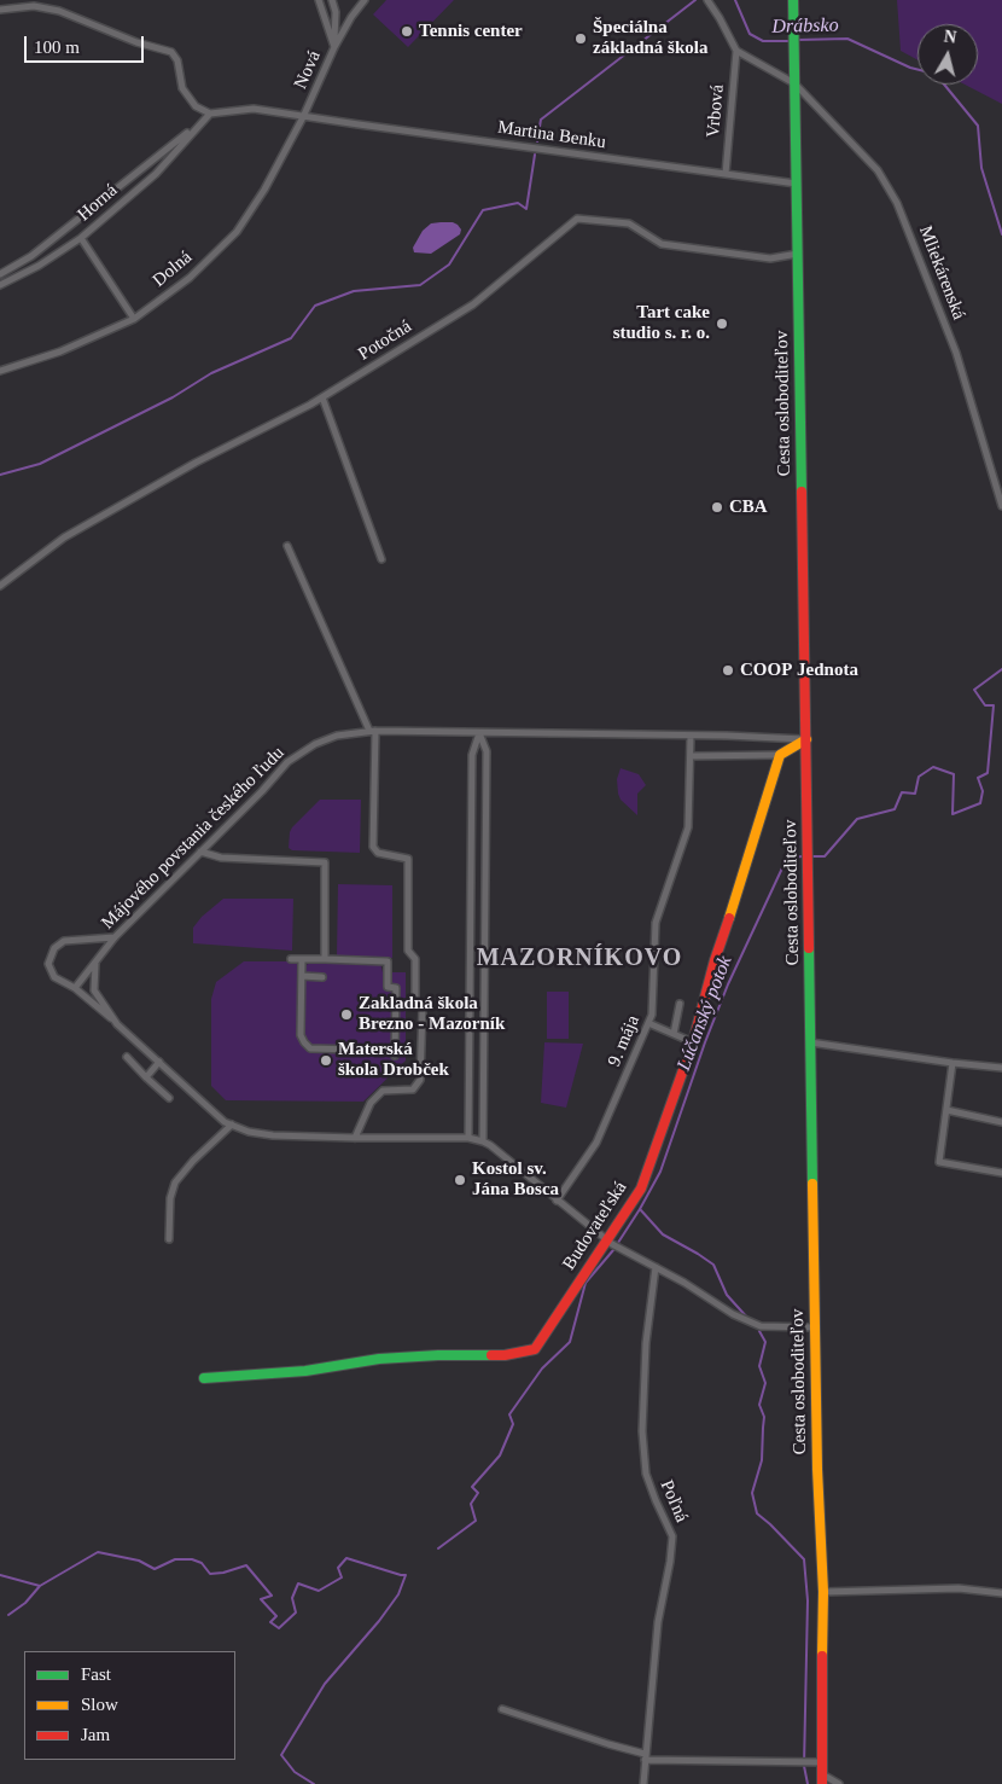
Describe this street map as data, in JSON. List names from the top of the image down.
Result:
{
  "streets": {
    "main road": ["Cesta osloboditeľov", "Budovateľská"],
    "street": [
      "Nová",
      "Vrbová",
      "Martina Benku",
      "Horná",
      "Dolná",
      "Mliekárenská",
      "Potočná",
      "Májového povstania českého ľudu",
      "9. mája",
      "Poľná"
    ]
  },
  "crossings": [
    ["Nová", "Martina Benku"],
    ["Nová", "Dolná"],
    ["Vrbová", "Martina Benku"],
    ["Martina Benku", "Dolná"],
    ["Martina Benku", "Cesta osloboditeľov"],
    ["Mliekárenská", "Cesta osloboditeľov"],
    ["Potočná", "Cesta osloboditeľov"],
    ["Cesta osloboditeľov", "Májového povstania českého ľudu"],
    ["Májového povstania českého ľudu", "9. mája"]
  ],
  "districts": ["MAZORNÍKOVO"],
  "water": ["Drábsko", "Lúčanský potok"],
  "places": [
    "Tennis center",
    "Špeciálna základná škola",
    "Tart cake studio s. r. o.",
    "CBA",
    "COOP Jednota",
    "Zakladná škola Brezno - Mazorník",
    "Materská škola Drobček",
    "Kostol sv. Jána Bosca"
  ],
  "legend": ["Fast", "Slow", "Jam"],
  "scale_bar": "100 m",
  "north": "top"
}
